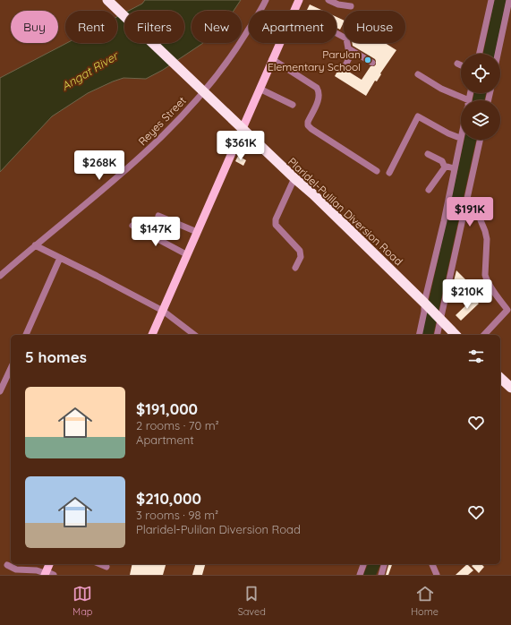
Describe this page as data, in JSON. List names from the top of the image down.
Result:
{
  "streets": {
    "highway": ["Plaridel-Pulilan Diversion Road"],
    "street": ["Reyes Street"]
  },
  "crossings": [
    ["Reyes Street", "Plaridel-Pulilan Diversion Road"]
  ],
  "water": ["Angat River"],
  "places": ["Parulan Elementary School"],
  "page": {
    "chip": [
      "Buy",
      "Rent",
      "Filters",
      "New",
      "Apartment",
      "House"
    ],
    "price": [
      "$361K",
      "$268K",
      "$191K",
      "$147K",
      "$210K"
    ],
    "heading": "5 homes",
    "list": [
      {
        "name": "$191,000",
        "note": "2 rooms · 70 m² · Apartment"
      },
      {
        "name": "$210,000",
        "note": "3 rooms · 98 m² · Plaridel-Pulilan Diversion Road"
      }
    ],
    "tabs": ["Map", "Saved", "Home"]
  }
}
